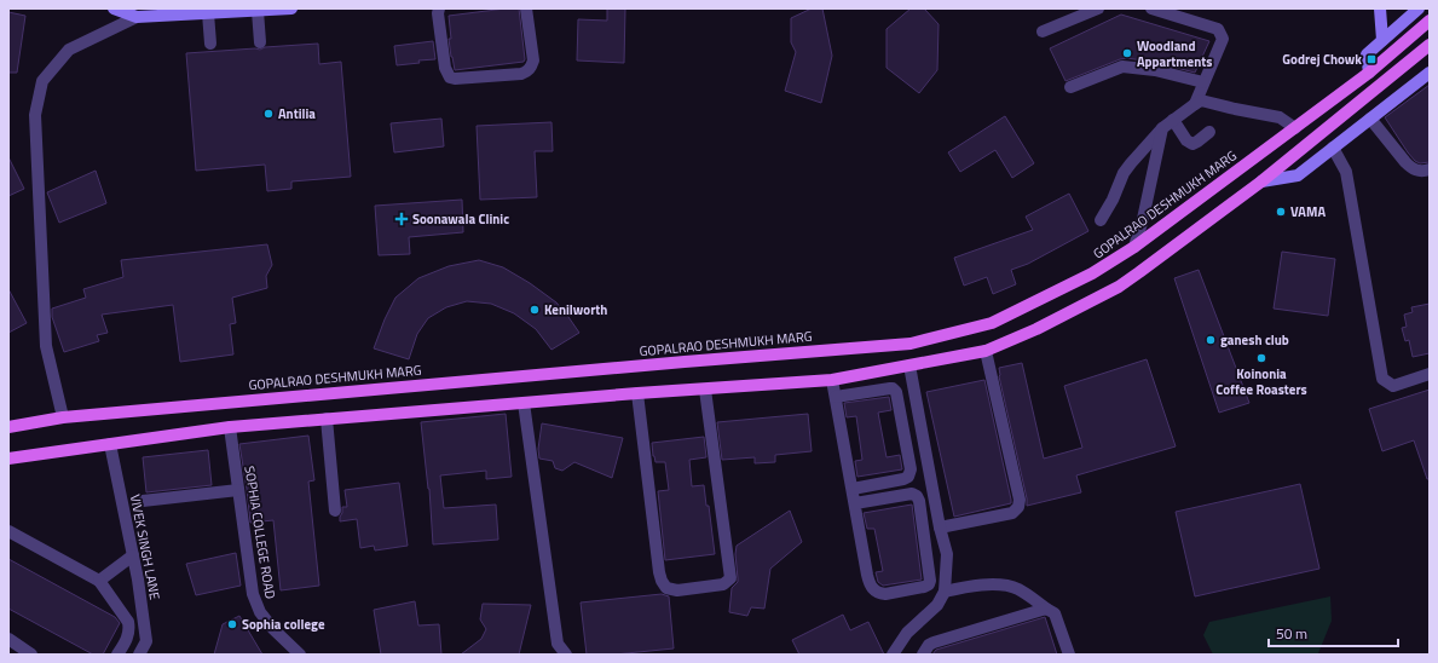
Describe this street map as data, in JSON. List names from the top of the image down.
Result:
{
  "streets": {
    "main road": ["GOPALRAO DESHMUKH MARG"],
    "street": ["SOPHIA COLLEGE ROAD", "VIVEK SINGH LANE"]
  },
  "places": {
    "other": [
      "Woodland Appartments",
      "Antilia",
      "VAMA",
      "Kenilworth",
      "ganesh club",
      "Koinonia Coffee Roasters",
      "Sophia college"
    ],
    "transit": ["Godrej Chowk"],
    "health": ["Soonawala Clinic"]
  },
  "scale_bar": "50 m"
}
